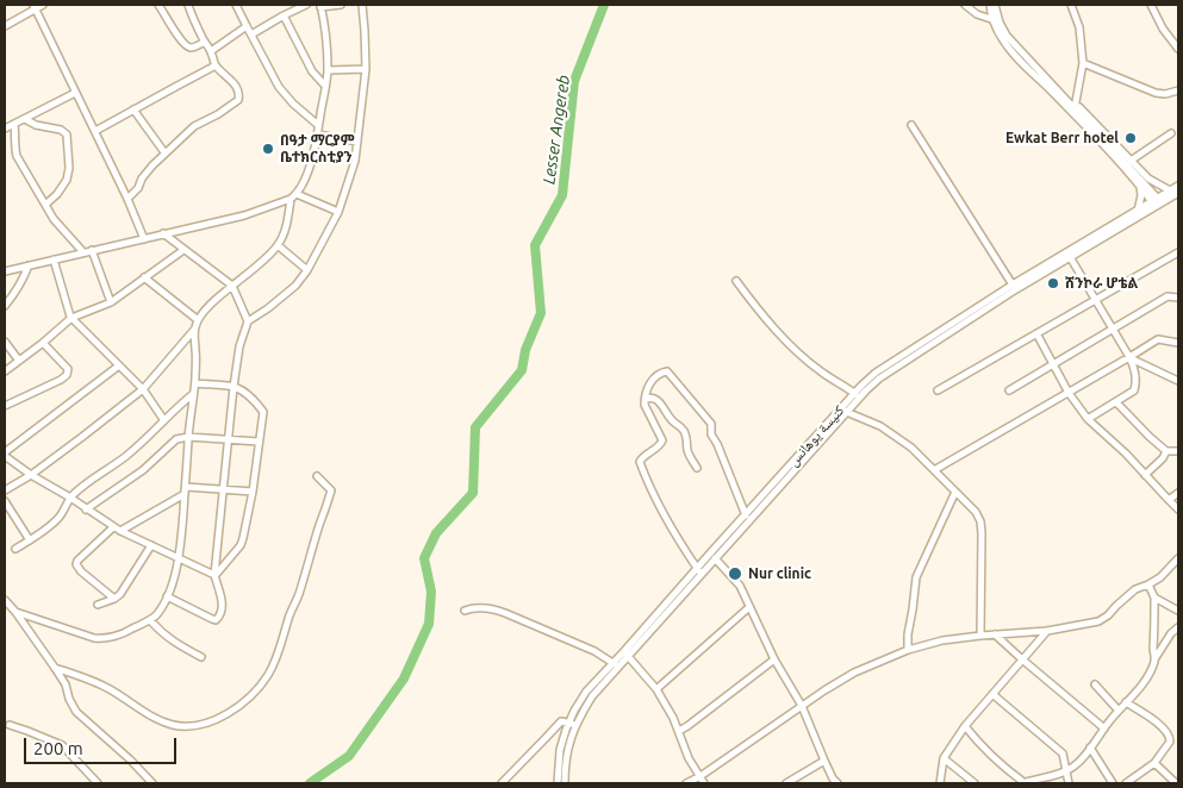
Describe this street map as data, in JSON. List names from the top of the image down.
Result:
{
  "water": ["Lesser Angereb"],
  "places": [
    "Ewkat Berr hotel",
    "በዓታ ማርያም ቤተክርስቲያን",
    "ሸንኮራ ሆቴል",
    "Nur clinic"
  ],
  "scale_bar": "200 m"
}
